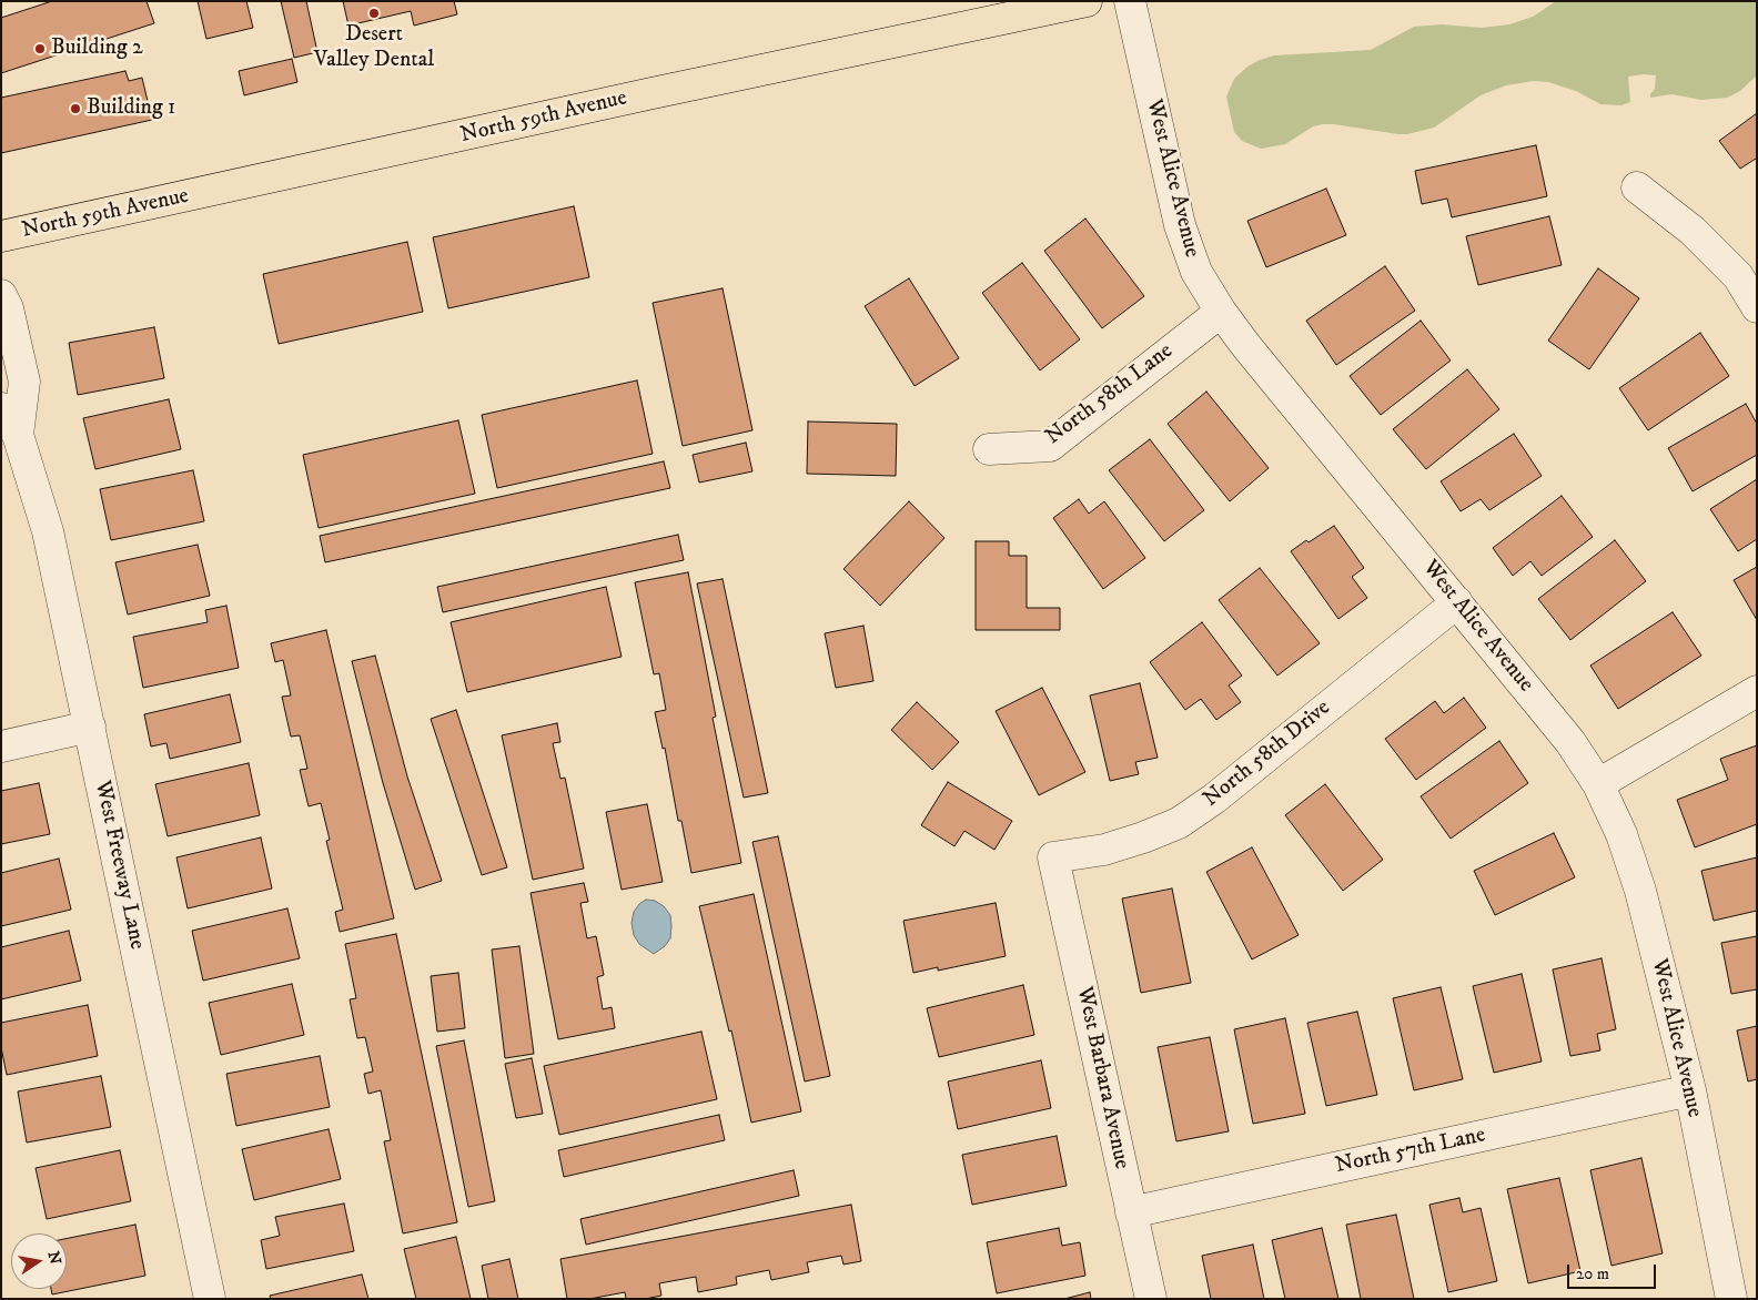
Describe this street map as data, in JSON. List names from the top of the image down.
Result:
{
  "streets": {
    "main road": ["North 59th Avenue"],
    "street": [
      "West Alice Avenue",
      "North 58th Lane",
      "North 58th Drive",
      "West Freeway Lane",
      "West Barbara Avenue",
      "North 57th Lane"
    ]
  },
  "crossings": [
    ["West Alice Avenue", "North 58th Lane"],
    ["West Alice Avenue", "North 58th Drive"],
    ["West Alice Avenue", "North 57th Lane"],
    ["North 58th Drive", "West Barbara Avenue"],
    ["West Barbara Avenue", "North 57th Lane"]
  ],
  "places": ["Desert Valley Dental", "Building 2", "Building 1"],
  "scale_bar": "20 m",
  "north": "right"
}
